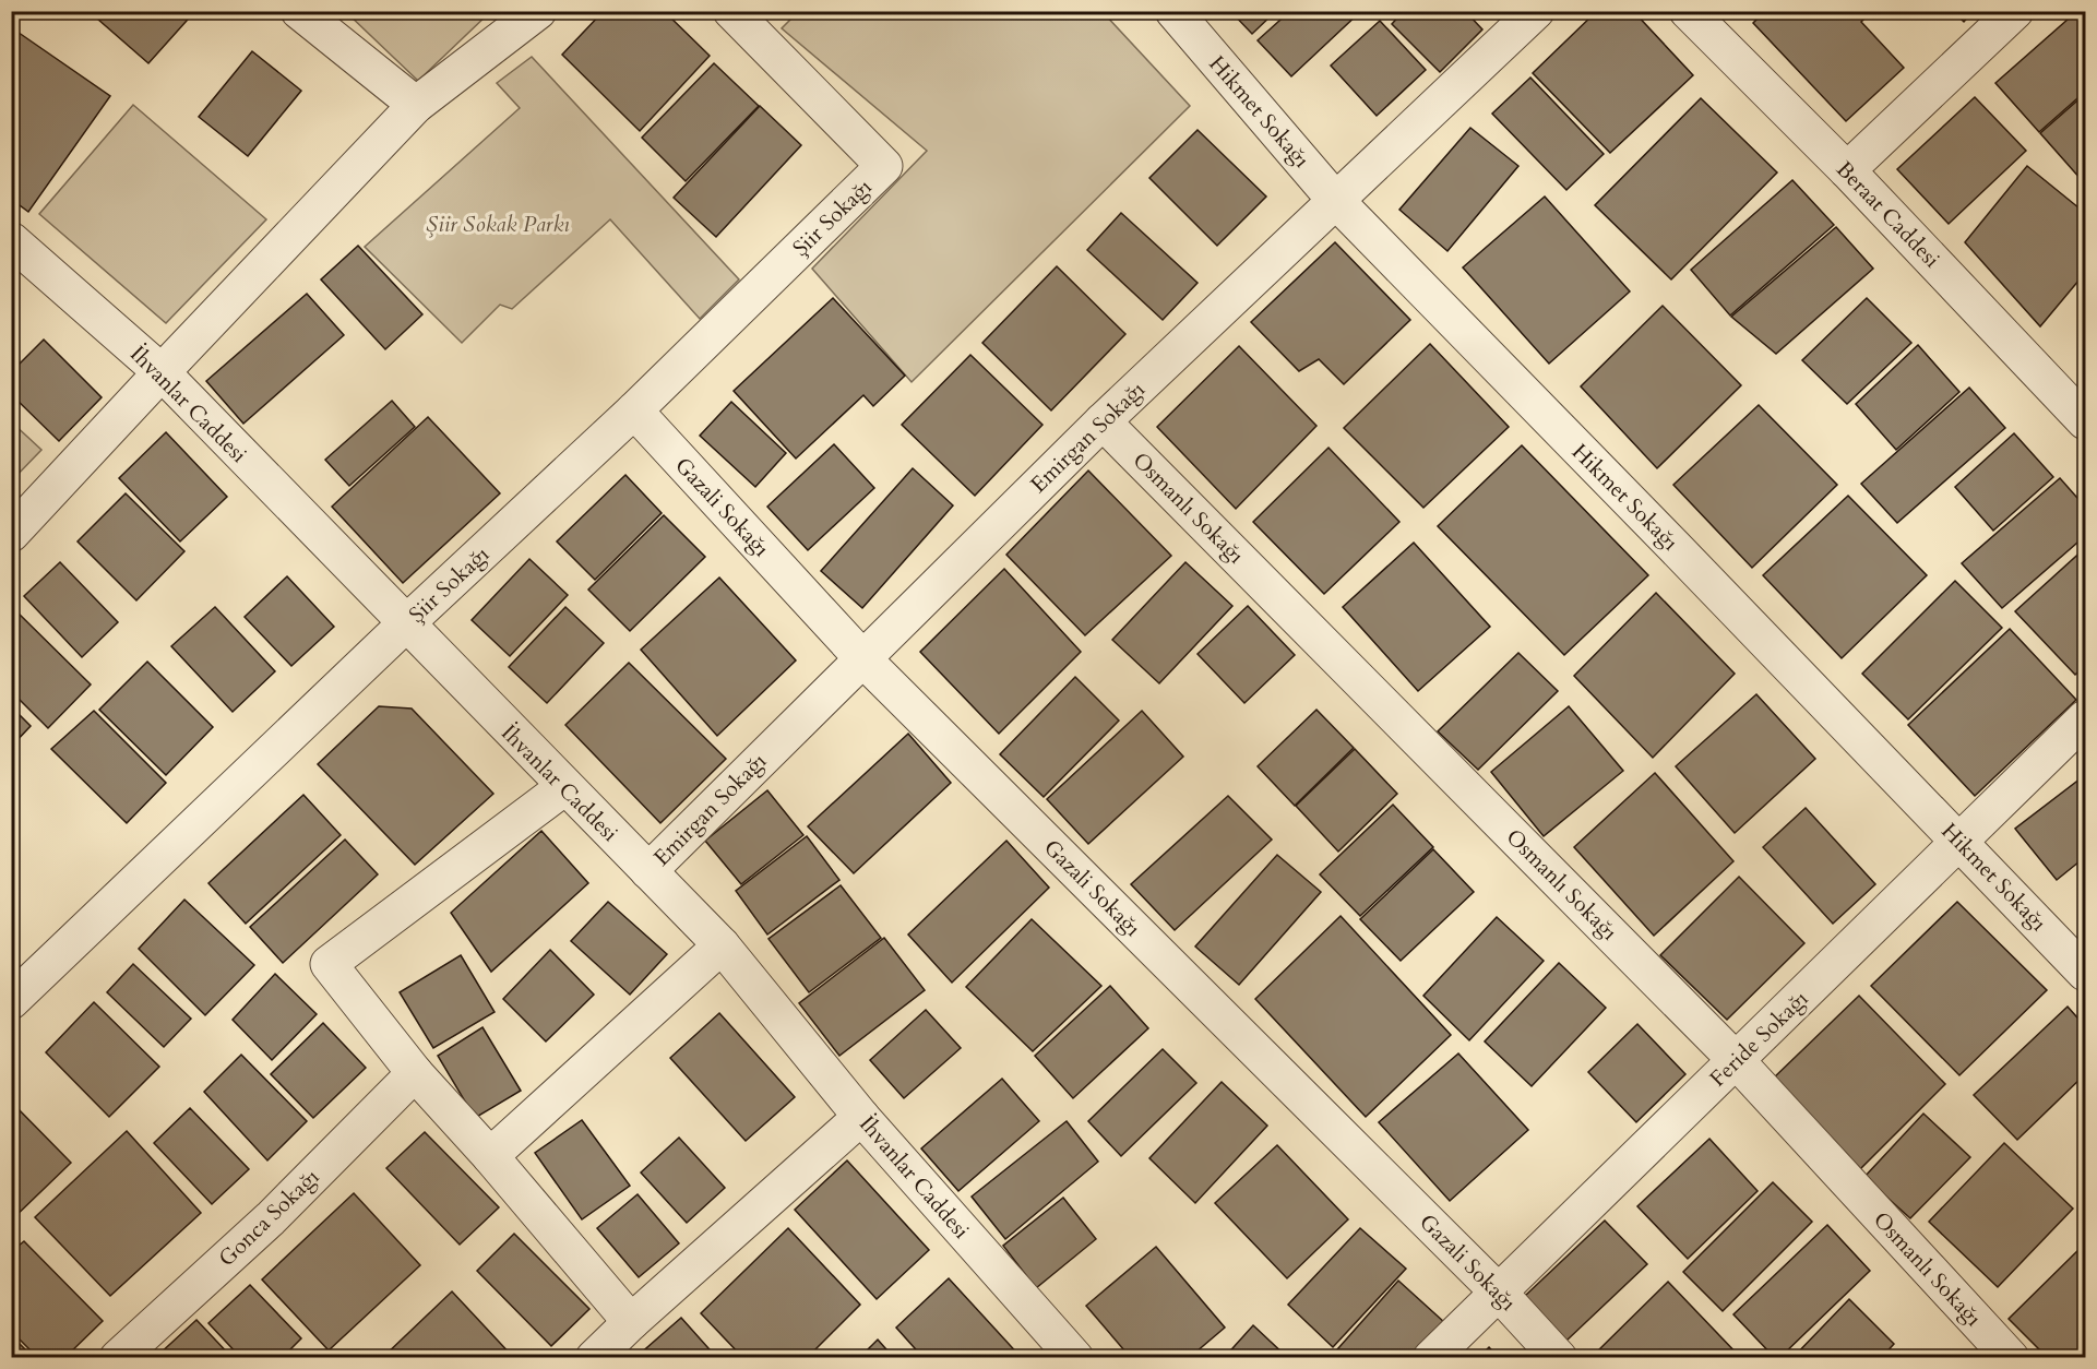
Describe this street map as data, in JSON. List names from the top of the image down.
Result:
{
  "streets": {
    "street": [
      "Hikmet Sokağı",
      "Beraat Caddesi",
      "Şiir Sokağı",
      "İhvanlar Caddesi",
      "Emirgan Sokağı",
      "Gazali Sokağı",
      "Osmanlı Sokağı",
      "Feride Sokağı",
      "Gonca Sokağı"
    ]
  },
  "crossings": [
    ["Hikmet Sokağı", "Emirgan Sokağı"],
    ["Hikmet Sokağı", "Feride Sokağı"],
    ["Şiir Sokağı", "İhvanlar Caddesi"],
    ["Şiir Sokağı", "Gazali Sokağı"],
    ["İhvanlar Caddesi", "Emirgan Sokağı"],
    ["Emirgan Sokağı", "Gazali Sokağı"],
    ["Emirgan Sokağı", "Osmanlı Sokağı"],
    ["Gazali Sokağı", "Feride Sokağı"],
    ["Osmanlı Sokağı", "Feride Sokağı"]
  ],
  "parks": ["Şiir Sokak Parkı"]
}
